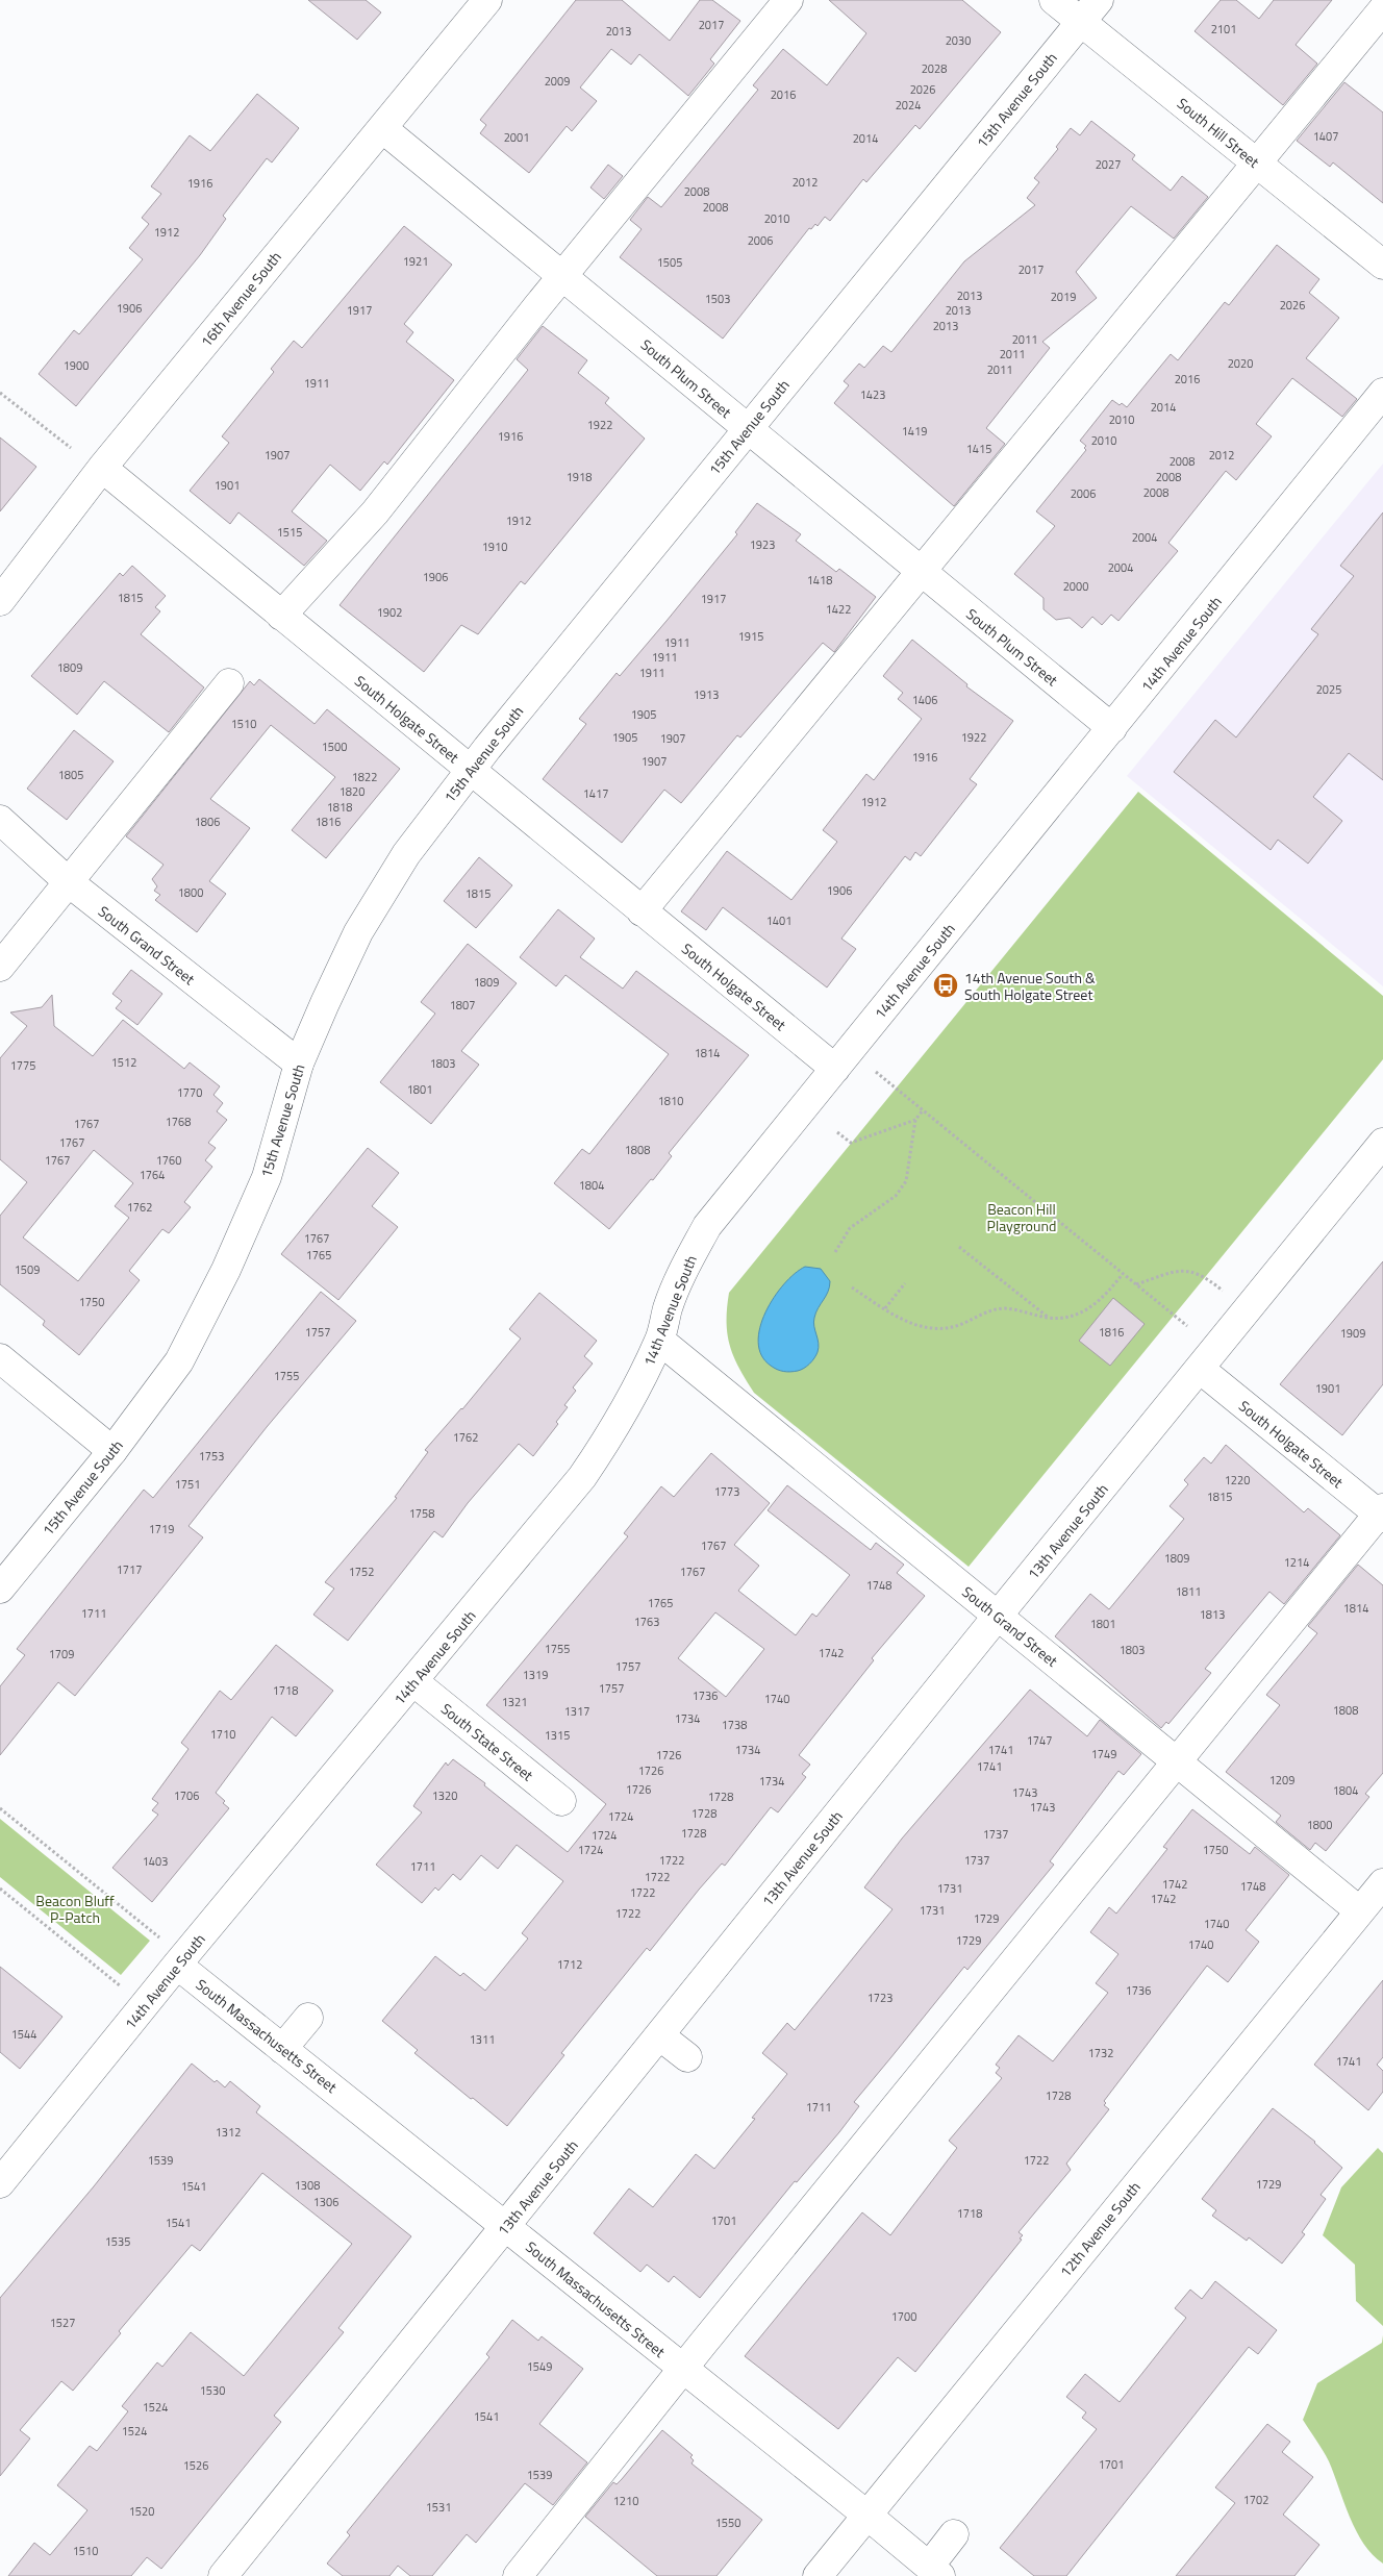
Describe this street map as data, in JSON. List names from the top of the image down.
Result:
{
  "streets": {
    "street": [
      "15th Avenue South",
      "South Hill Street",
      "16th Avenue South",
      "South Plum Street",
      "14th Avenue South",
      "South Holgate Street",
      "South Grand Street",
      "13th Avenue South",
      "South State Street",
      "South Massachusetts Street",
      "12th Avenue South"
    ]
  },
  "crossings": [
    ["15th Avenue South", "South Hill Street"],
    ["15th Avenue South", "South Plum Street"],
    ["15th Avenue South", "South Holgate Street"],
    ["15th Avenue South", "South Grand Street"],
    ["16th Avenue South", "South Plum Street"],
    ["16th Avenue South", "South Holgate Street"],
    ["South Plum Street", "14th Avenue South"],
    ["14th Avenue South", "South Holgate Street"],
    ["14th Avenue South", "South Grand Street"],
    ["14th Avenue South", "South State Street"],
    ["14th Avenue South", "South Massachusetts Street"],
    ["South Holgate Street", "13th Avenue South"],
    ["South Grand Street", "13th Avenue South"],
    ["South Grand Street", "12th Avenue South"],
    ["13th Avenue South", "South Massachusetts Street"],
    ["South Massachusetts Street", "12th Avenue South"]
  ],
  "parks": ["Beacon Hill Playground", "Beacon Bluff P-Patch"],
  "places": {
    "bus stop": ["14th Avenue South & South Holgate Street"]
  },
  "house_numbers": [
    "2017",
    "2101",
    "2013",
    "2030",
    "2028",
    "2009",
    "2026",
    "2016",
    "2024",
    "1407",
    "2001",
    "2014",
    "2027",
    "2012",
    "1916",
    "2008",
    "2008",
    "2010",
    "1912",
    "2006",
    "1921",
    "1505",
    "2017",
    "2013",
    "2019",
    "1503",
    "2026",
    "1906",
    "1917",
    "2013",
    "2013",
    "2011",
    "2011",
    "2020",
    "1900",
    "2011",
    "2016",
    "1911",
    "1423",
    "2014",
    "2010",
    "1922",
    "1419",
    "1916",
    "2010",
    "1415",
    "1907",
    "2012",
    "2008",
    "1918",
    "2008",
    "1901",
    "2008",
    "2006",
    "1912",
    "1515",
    "2004",
    "1923",
    "1910",
    "2004",
    "1906",
    "1418",
    "2000",
    "1815",
    "1917",
    "1422",
    "1902",
    "1915",
    "1911",
    "1911",
    "1809",
    "1911",
    "2025",
    "1913",
    "1406",
    "1905",
    "1510",
    "1905",
    "1922",
    "1907",
    "1500",
    "1916",
    "1907",
    "1805",
    "1822",
    "1820",
    "1417",
    "1912",
    "1818",
    "1806",
    "1816",
    "1906",
    "1800",
    "1815",
    "1401",
    "1809",
    "1807",
    "1814",
    "1512",
    "1803",
    "1775",
    "1801",
    "1770",
    "1810",
    "1768",
    "1767",
    "1767",
    "1808",
    "1767",
    "1760",
    "1764",
    "1804",
    "1762",
    "1767",
    "1765",
    "1509",
    "1750",
    "1757",
    "1816",
    "1909",
    "1755",
    "1901",
    "1762",
    "1753",
    "1220",
    "1751",
    "1773",
    "1815",
    "1758",
    "1719",
    "1767",
    "1809",
    "1214",
    "1717",
    "1752",
    "1767",
    "1748",
    "1811",
    "1765",
    "1814",
    "1711",
    "1813",
    "1763",
    "1801",
    "1755",
    "1803",
    "1742",
    "1709",
    "1757",
    "1319",
    "1757",
    "1718",
    "1736",
    "1740",
    "1321",
    "1808",
    "1317",
    "1734",
    "1738",
    "1710",
    "1315",
    "1747",
    "1734",
    "1741",
    "1749",
    "1726",
    "1741",
    "1726",
    "1209",
    "1734",
    "1726",
    "1804",
    "1743",
    "1706",
    "1320",
    "1728",
    "1743",
    "1728",
    "1724",
    "1800",
    "1728",
    "1737",
    "1724",
    "1724",
    "1750",
    "1722",
    "1737",
    "1403",
    "1711",
    "1722",
    "1742",
    "1748",
    "1731",
    "1722",
    "1742",
    "1731",
    "1722",
    "1729",
    "1740",
    "1729",
    "1740",
    "1712",
    "1736",
    "1723",
    "1544",
    "1311",
    "1732",
    "1741",
    "1728",
    "1711",
    "1312",
    "1539",
    "1722",
    "1729",
    "1308",
    "1541",
    "1306",
    "1718",
    "1701",
    "1541",
    "1535",
    "1700",
    "1527",
    "1549",
    "1530",
    "1524",
    "1541",
    "1524",
    "1701",
    "1526",
    "1539",
    "1702",
    "1210",
    "1531",
    "1520",
    "1550",
    "1510"
  ]
}
